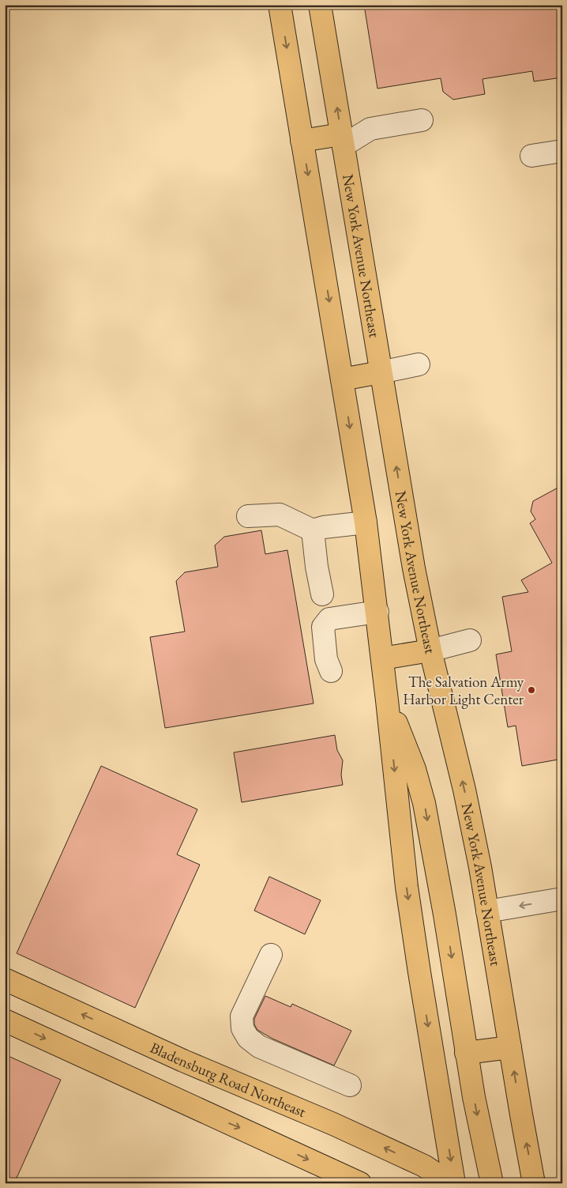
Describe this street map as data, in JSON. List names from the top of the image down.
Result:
{
  "streets": {
    "main road": ["New York Avenue Northeast", "Bladensburg Road Northeast"]
  },
  "places": ["The Salvation Army Harbor Light Center"]
}
